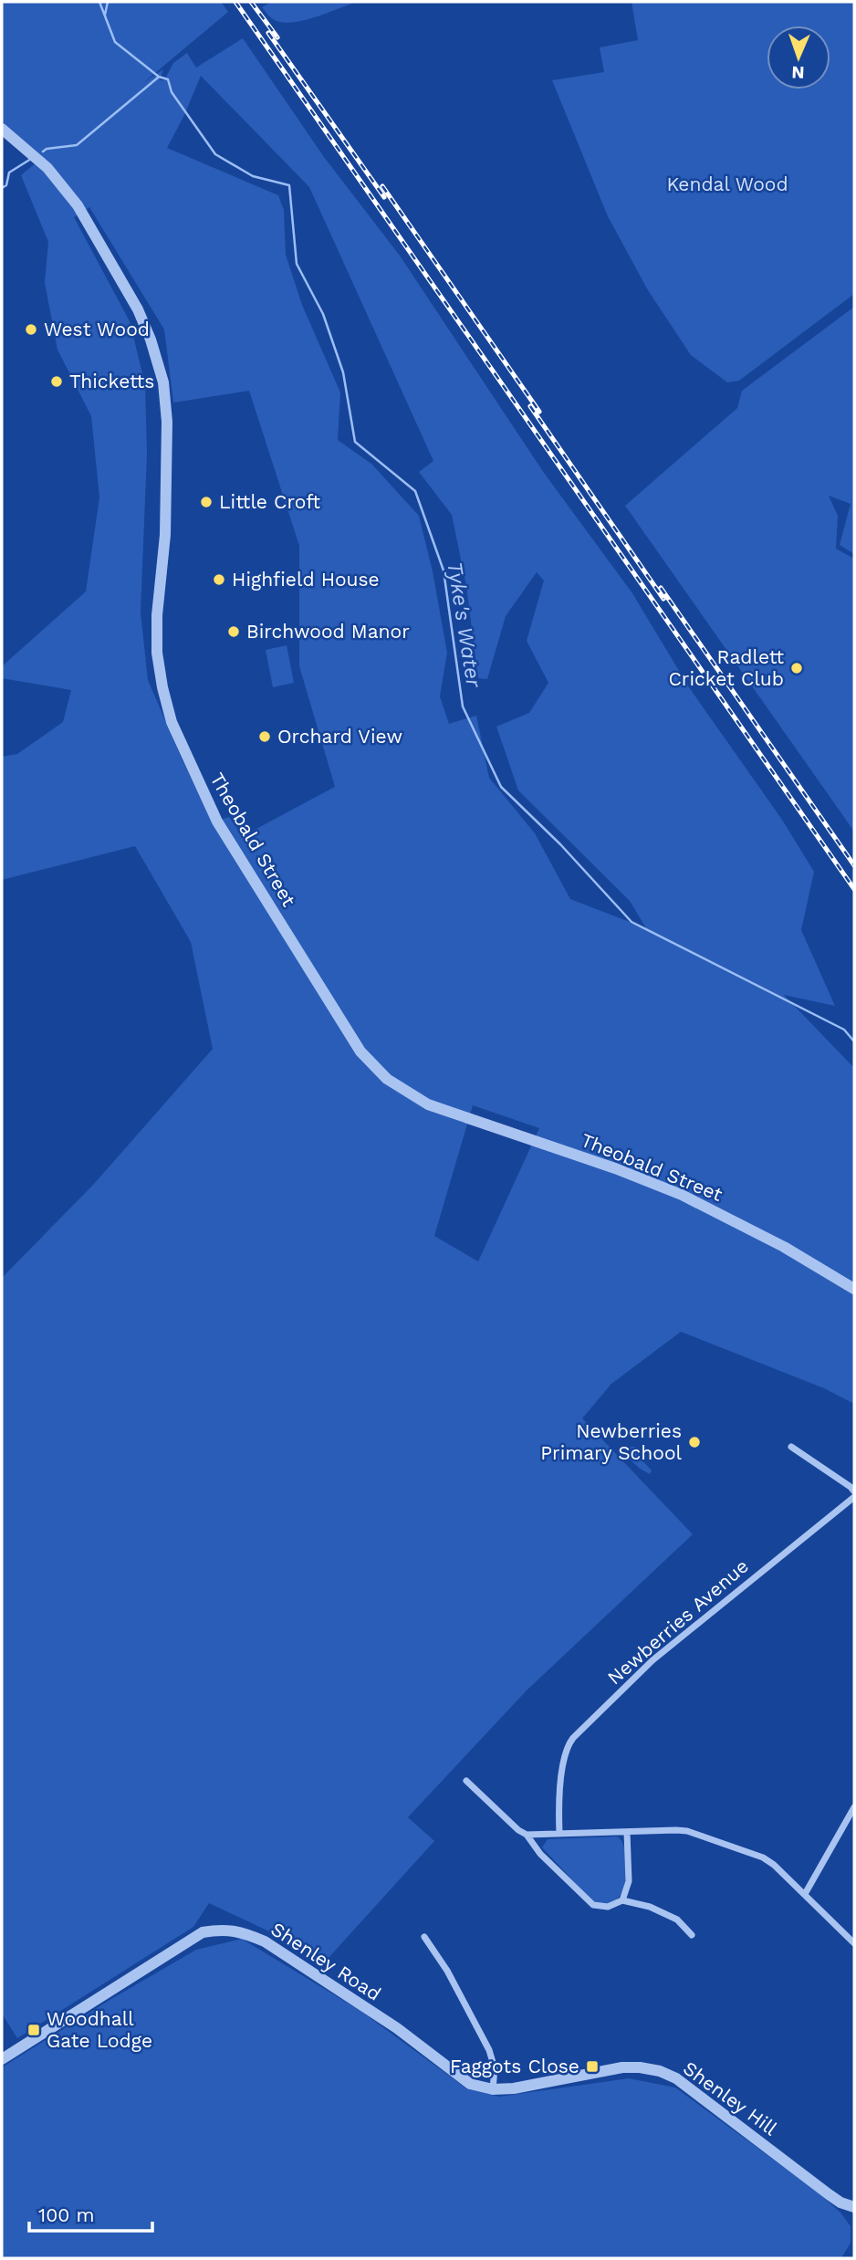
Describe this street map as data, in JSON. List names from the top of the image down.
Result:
{
  "streets": {
    "street": [
      "Theobald Street",
      "Newberries Avenue",
      "Shenley Road",
      "Shenley Hill"
    ]
  },
  "crossings": [
    ["Shenley Road", "Shenley Hill"]
  ],
  "water": ["Tyke's Water"],
  "parks": ["Kendal Wood"],
  "places": {
    "other": [
      "West Wood",
      "Thicketts",
      "Little Croft",
      "Highfield House",
      "Birchwood Manor",
      "Radlett Cricket Club",
      "Orchard View",
      "Newberries Primary School"
    ],
    "transit": ["Woodhall Gate Lodge", "Faggots Close"]
  },
  "scale_bar": "100 m",
  "north": "bottom"
}
